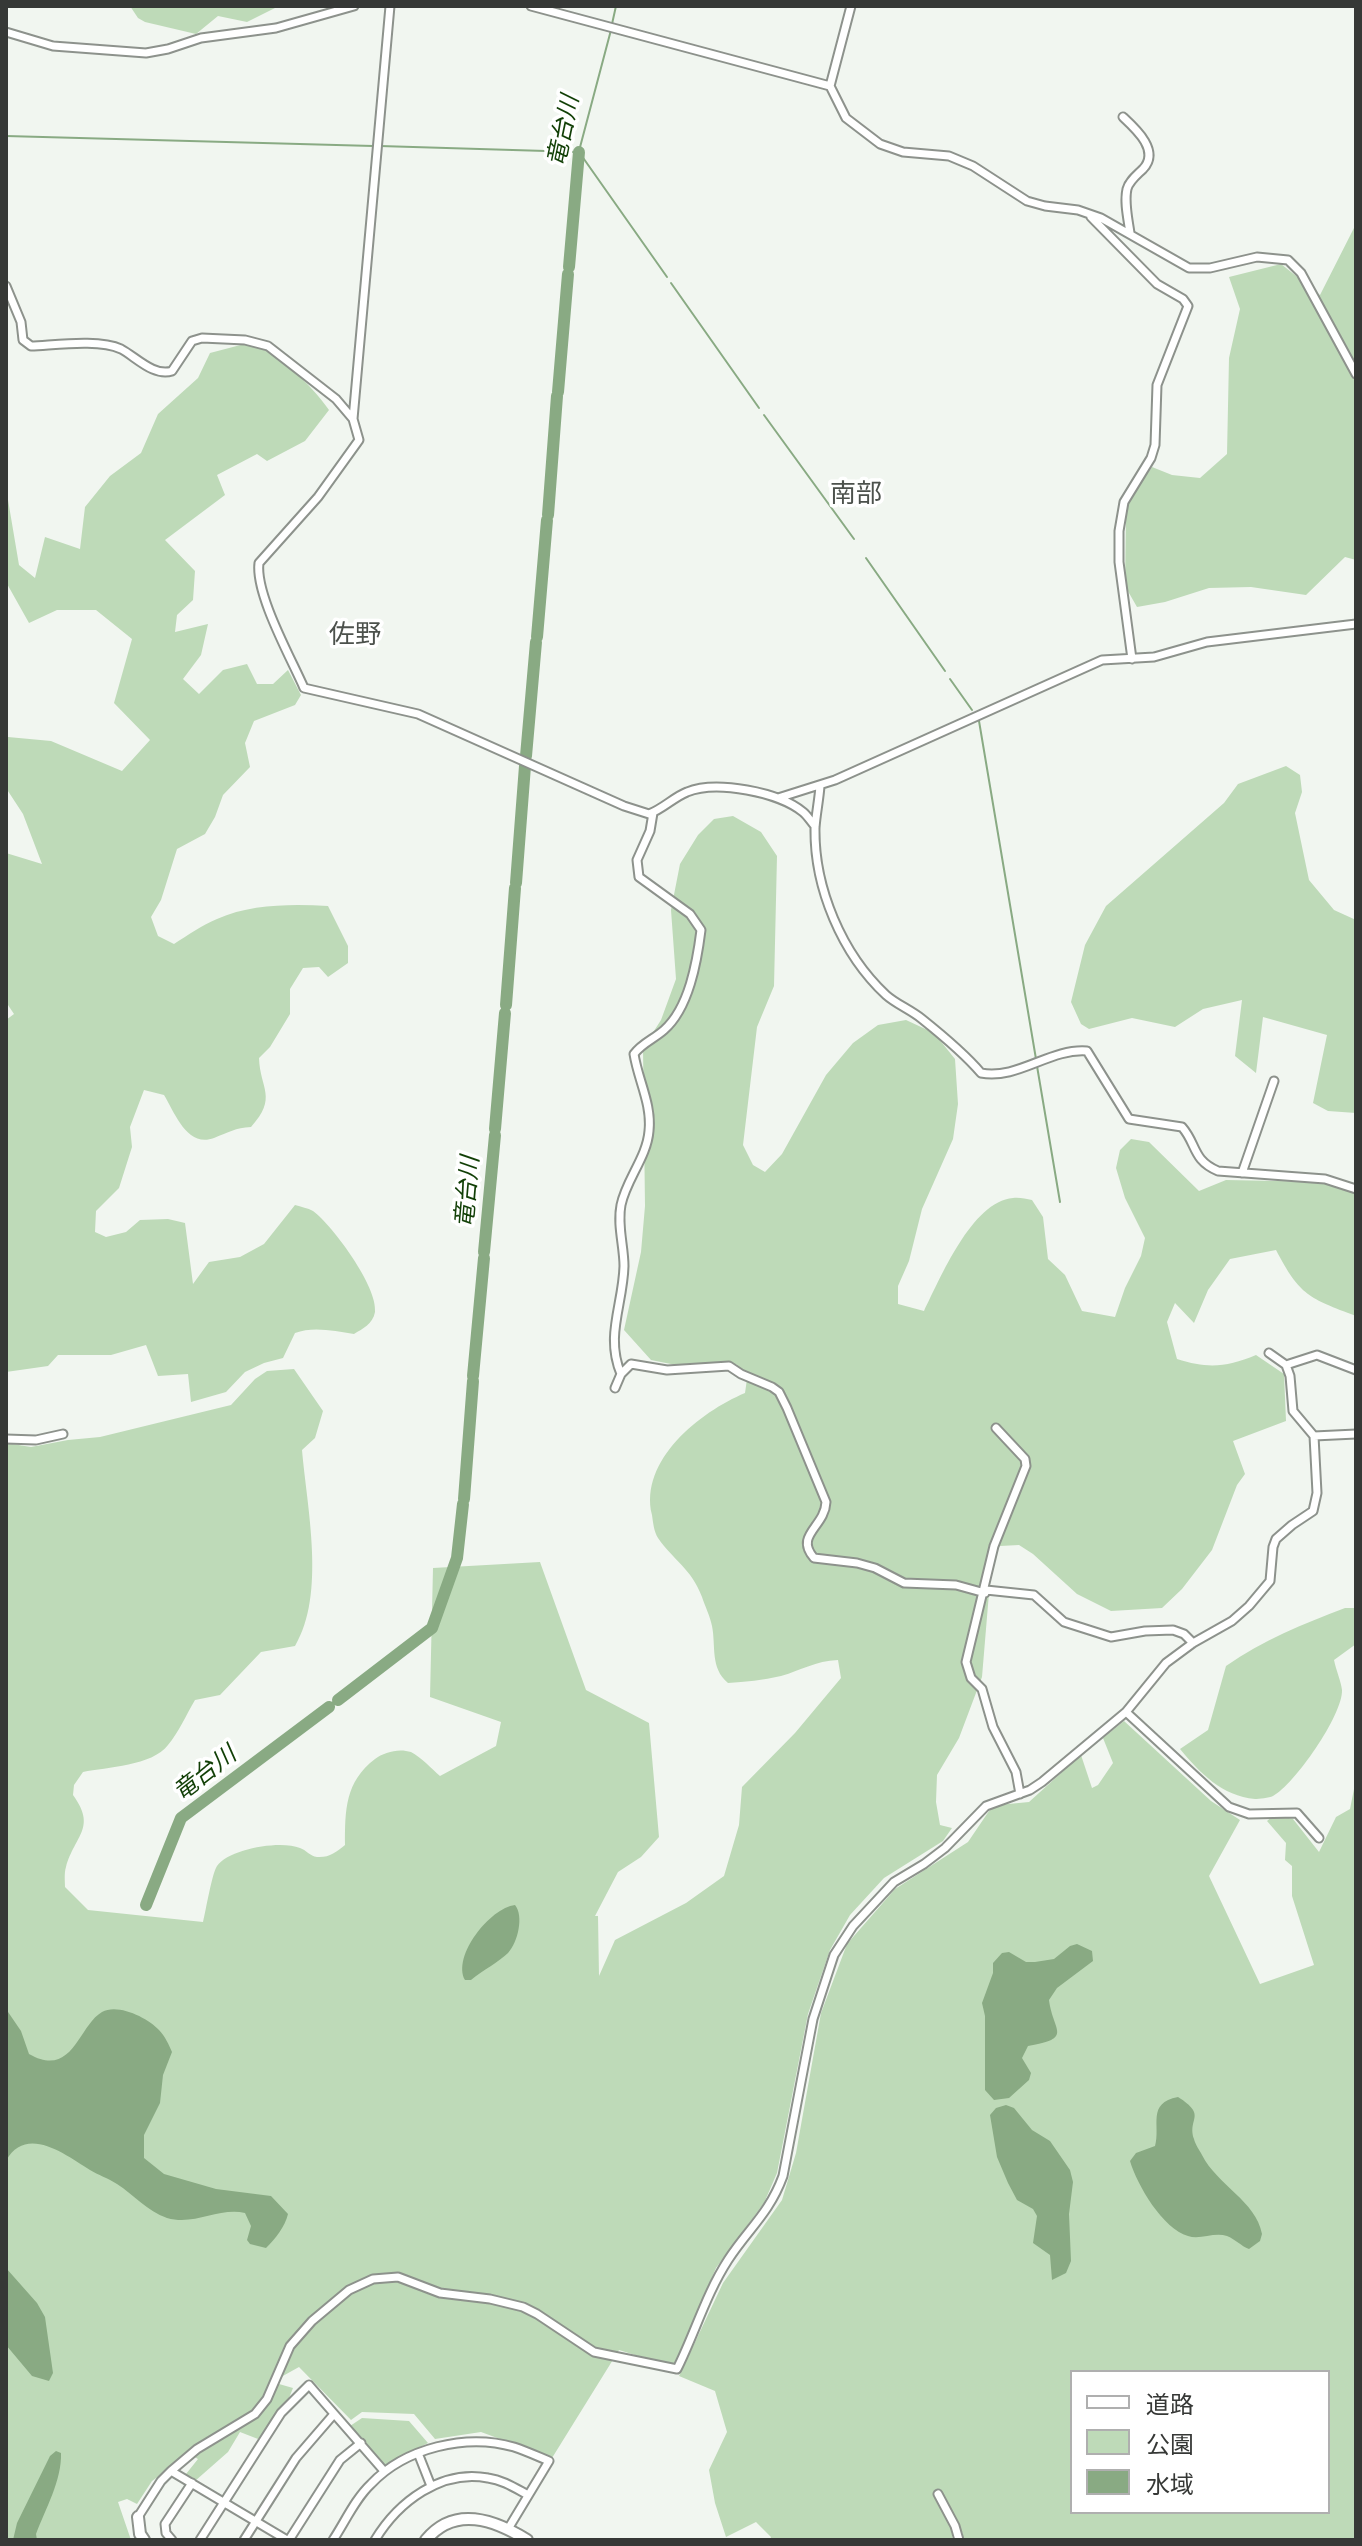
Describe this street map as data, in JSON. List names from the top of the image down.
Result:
{
  "districts": ["南部", "佐野"],
  "water": ["竜台川"],
  "legend": ["道路", "公園", "水域"]
}
